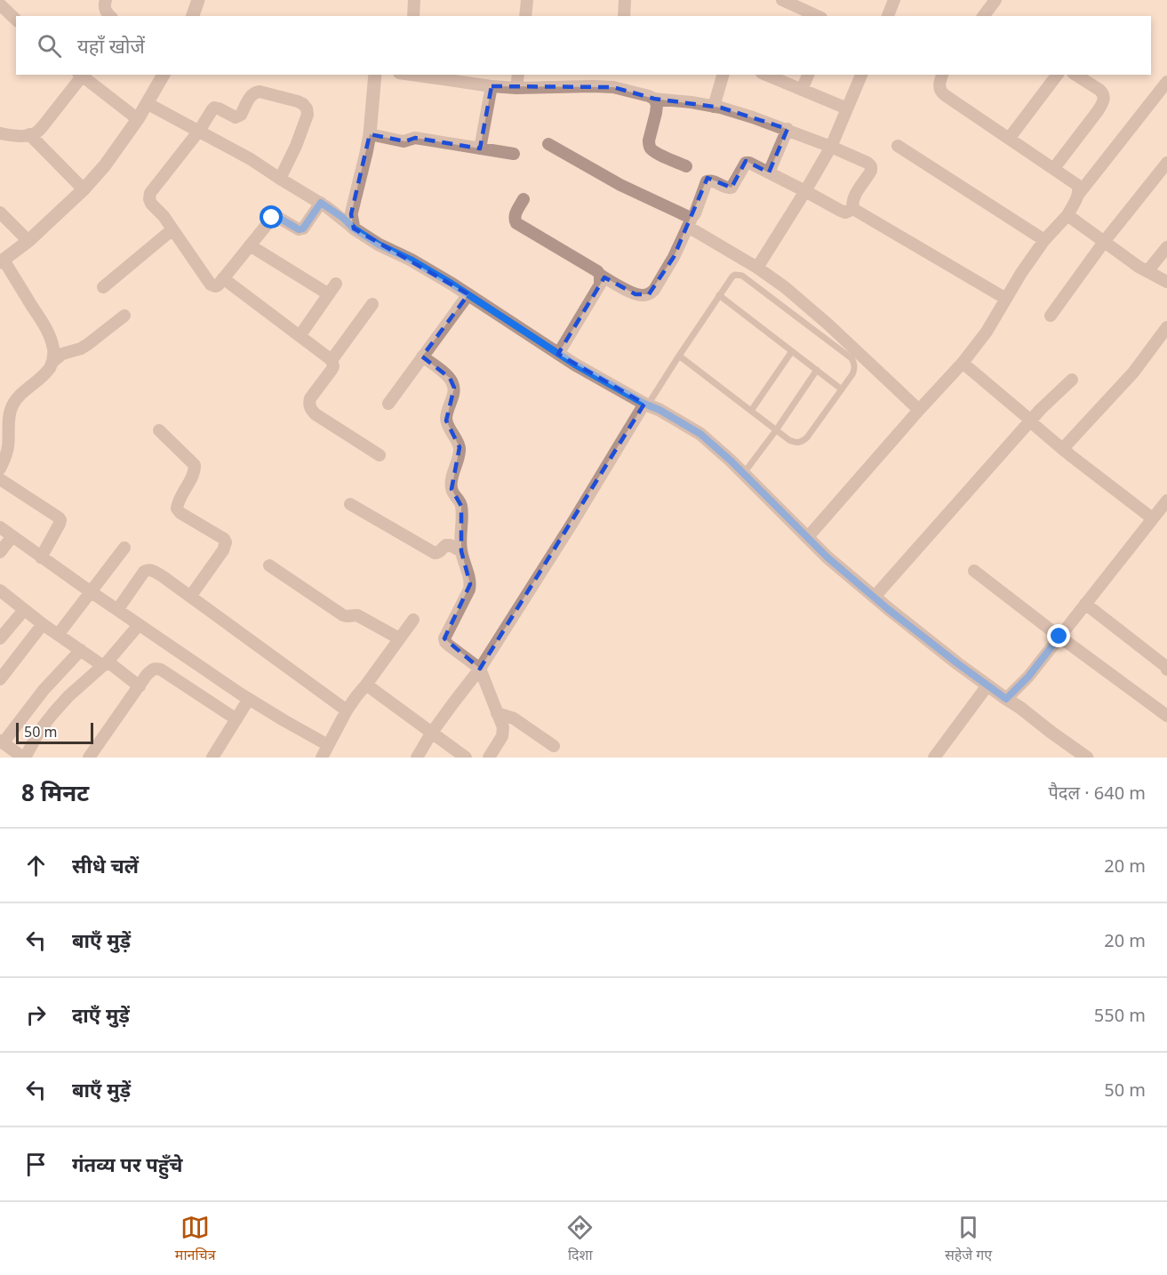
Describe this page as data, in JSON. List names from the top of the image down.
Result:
{
  "scale_bar": "50 m",
  "page": {
    "search": "यहाँ खोजें",
    "scale": "50 m",
    "heading": ["8 मिनट", "पैदल · 640 m"],
    "list": [
      ["सीधे चलें", "20 m"],
      ["बाएँ मुड़ें", "20 m"],
      ["दाएँ मुड़ें", "550 m"],
      ["बाएँ मुड़ें", "50 m"],
      "गंतव्य पर पहुँचे"
    ],
    "nav": ["मानचित्र", "दिशा", "सहेजे गए"]
  }
}
